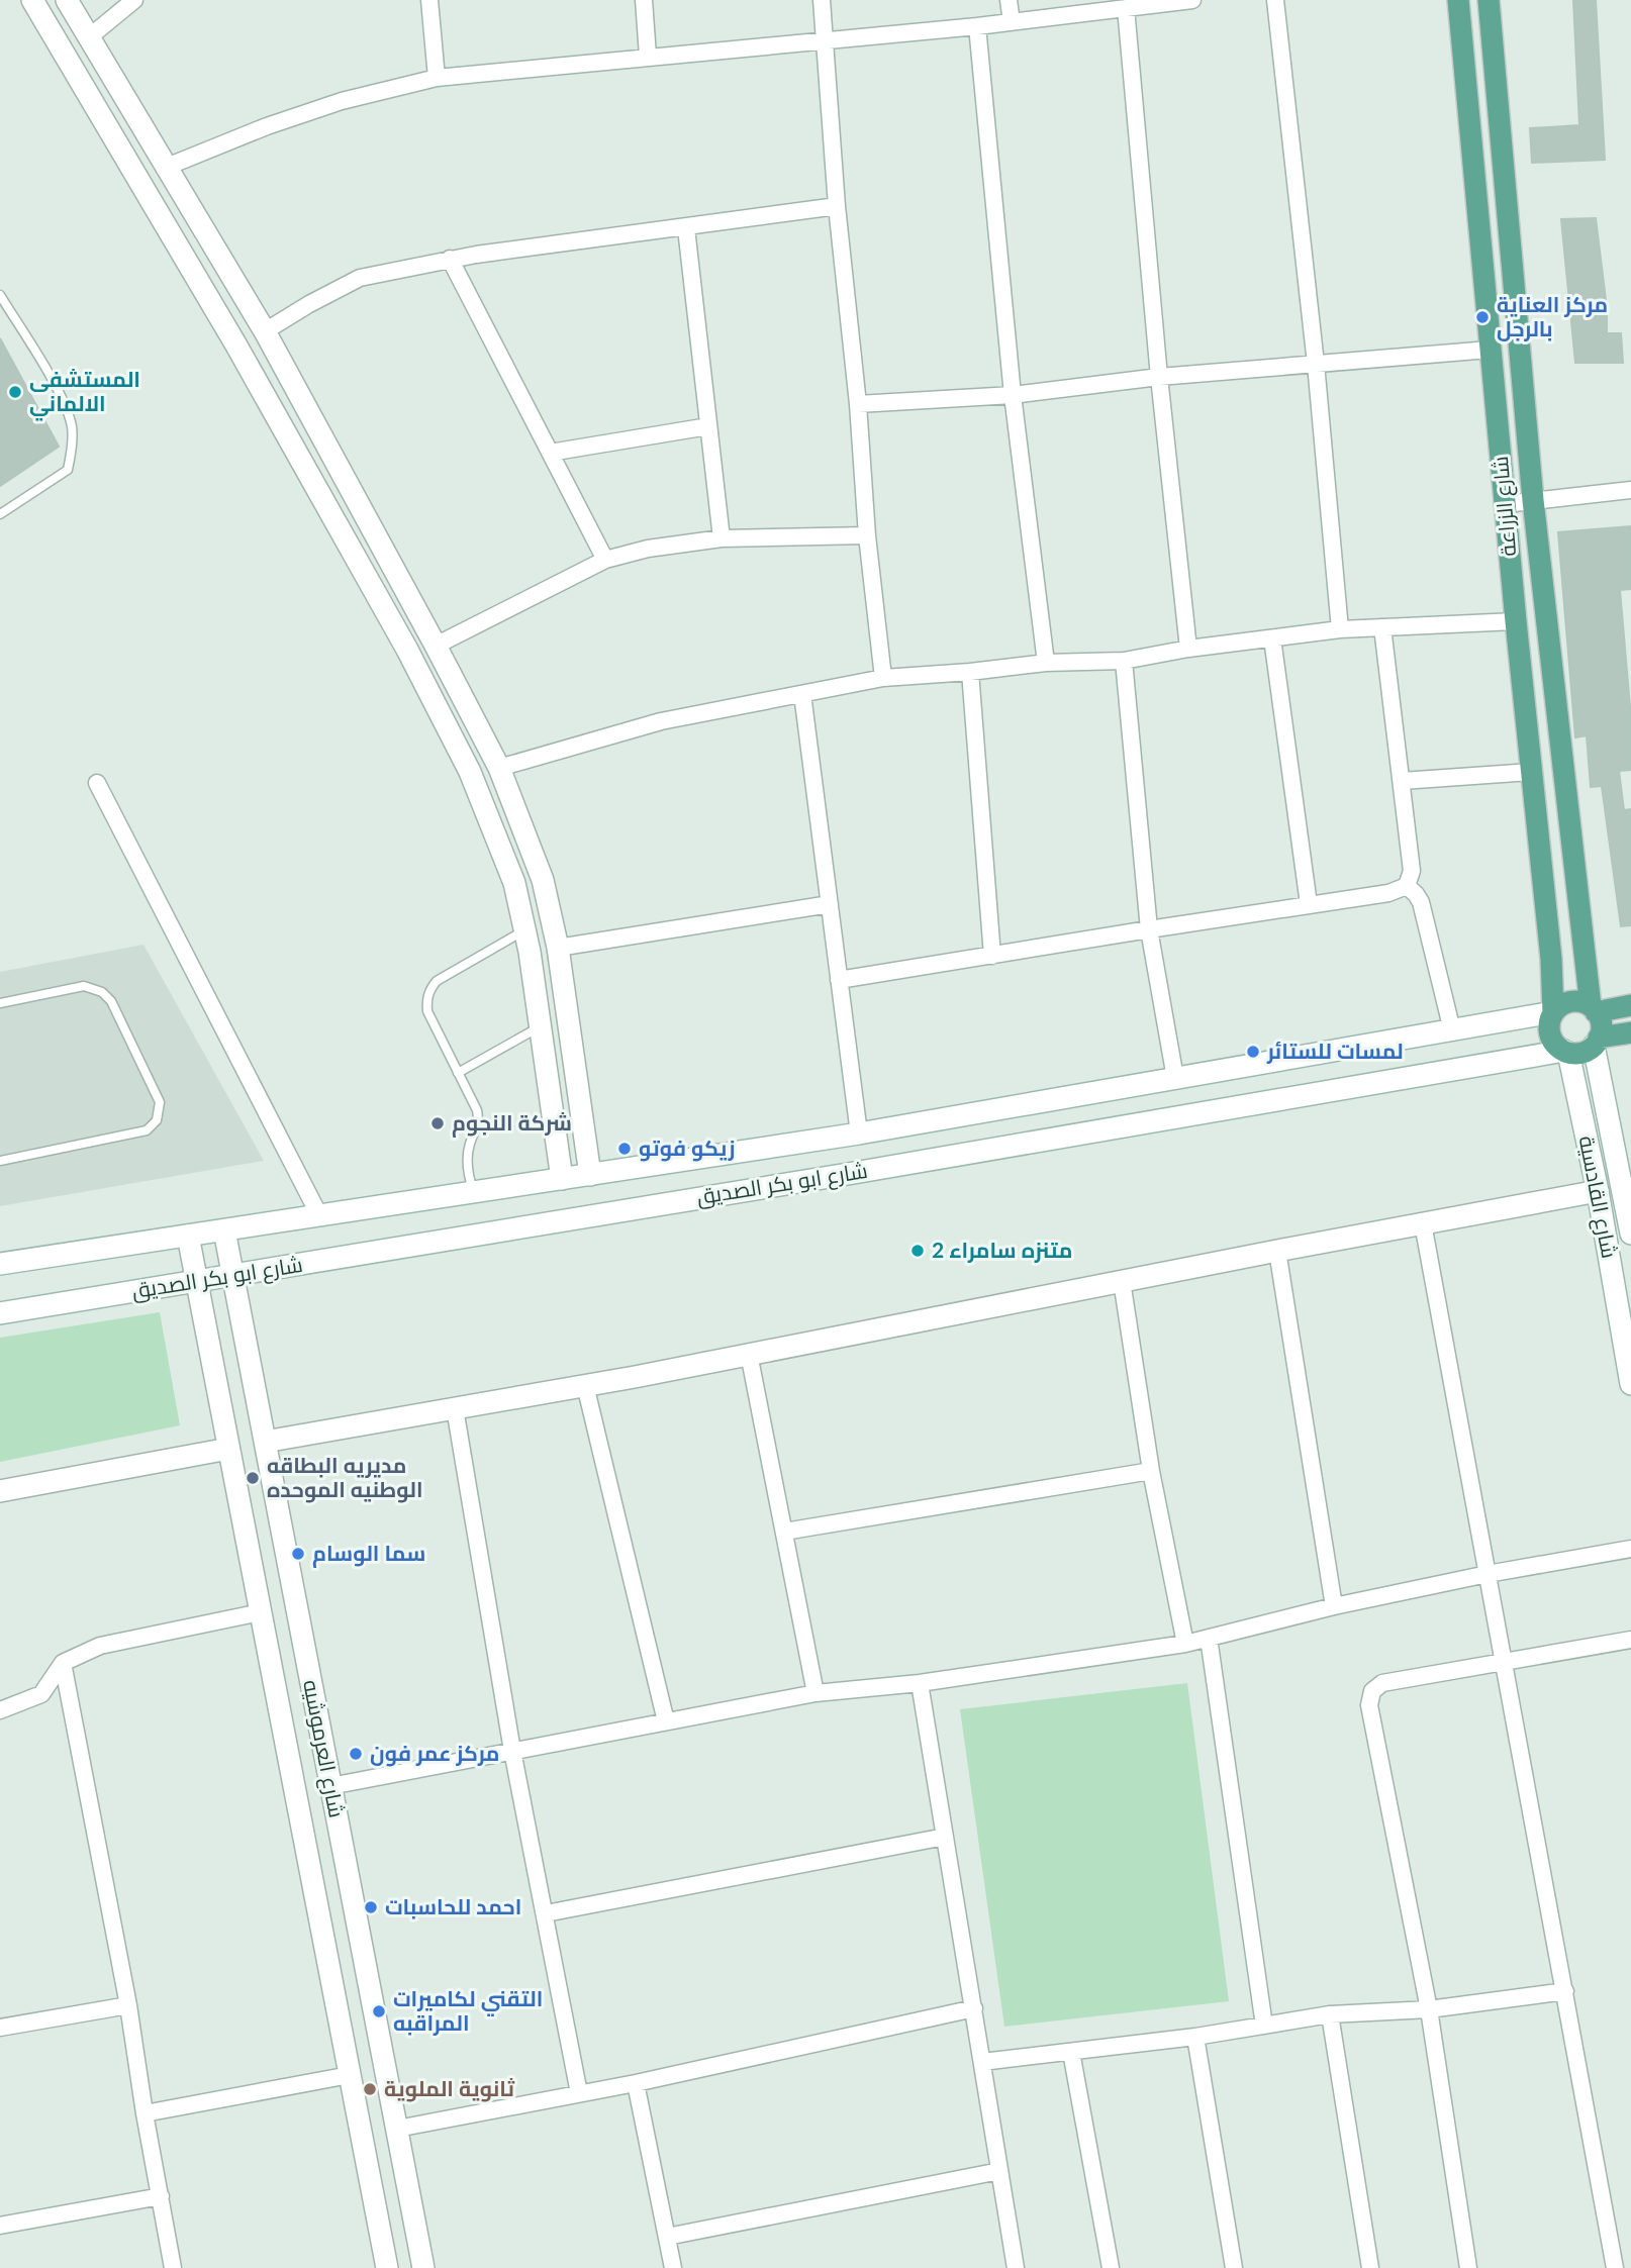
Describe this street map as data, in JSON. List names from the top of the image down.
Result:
{
  "streets": {
    "main road": ["شارع الزراعة"],
    "street": ["شارع ابو بكر الصديق", "شارع القادسية", "شارع العرموشيه"]
  },
  "crossings": [
    ["شارع الزراعة", "شارع ابو بكر الصديق"],
    ["شارع الزراعة", "شارع القادسية"],
    ["شارع ابو بكر الصديق", "شارع القادسية"],
    ["شارع ابو بكر الصديق", "شارع العرموشيه"]
  ],
  "places": [
    "مركز العناية بالرجل",
    "المستشفى الالماني",
    "لمسات للستائر",
    "شركة النجوم",
    "زيكو فوتو",
    "متنزه سامراء 2",
    "مديريه البطاقه الوطنيه الموحده",
    "سما الوسام",
    "مركز عمر فون",
    "احمد للحاسبات",
    "التقني لكاميرات المراقبه",
    "ثانوية الملوية"
  ]
}
